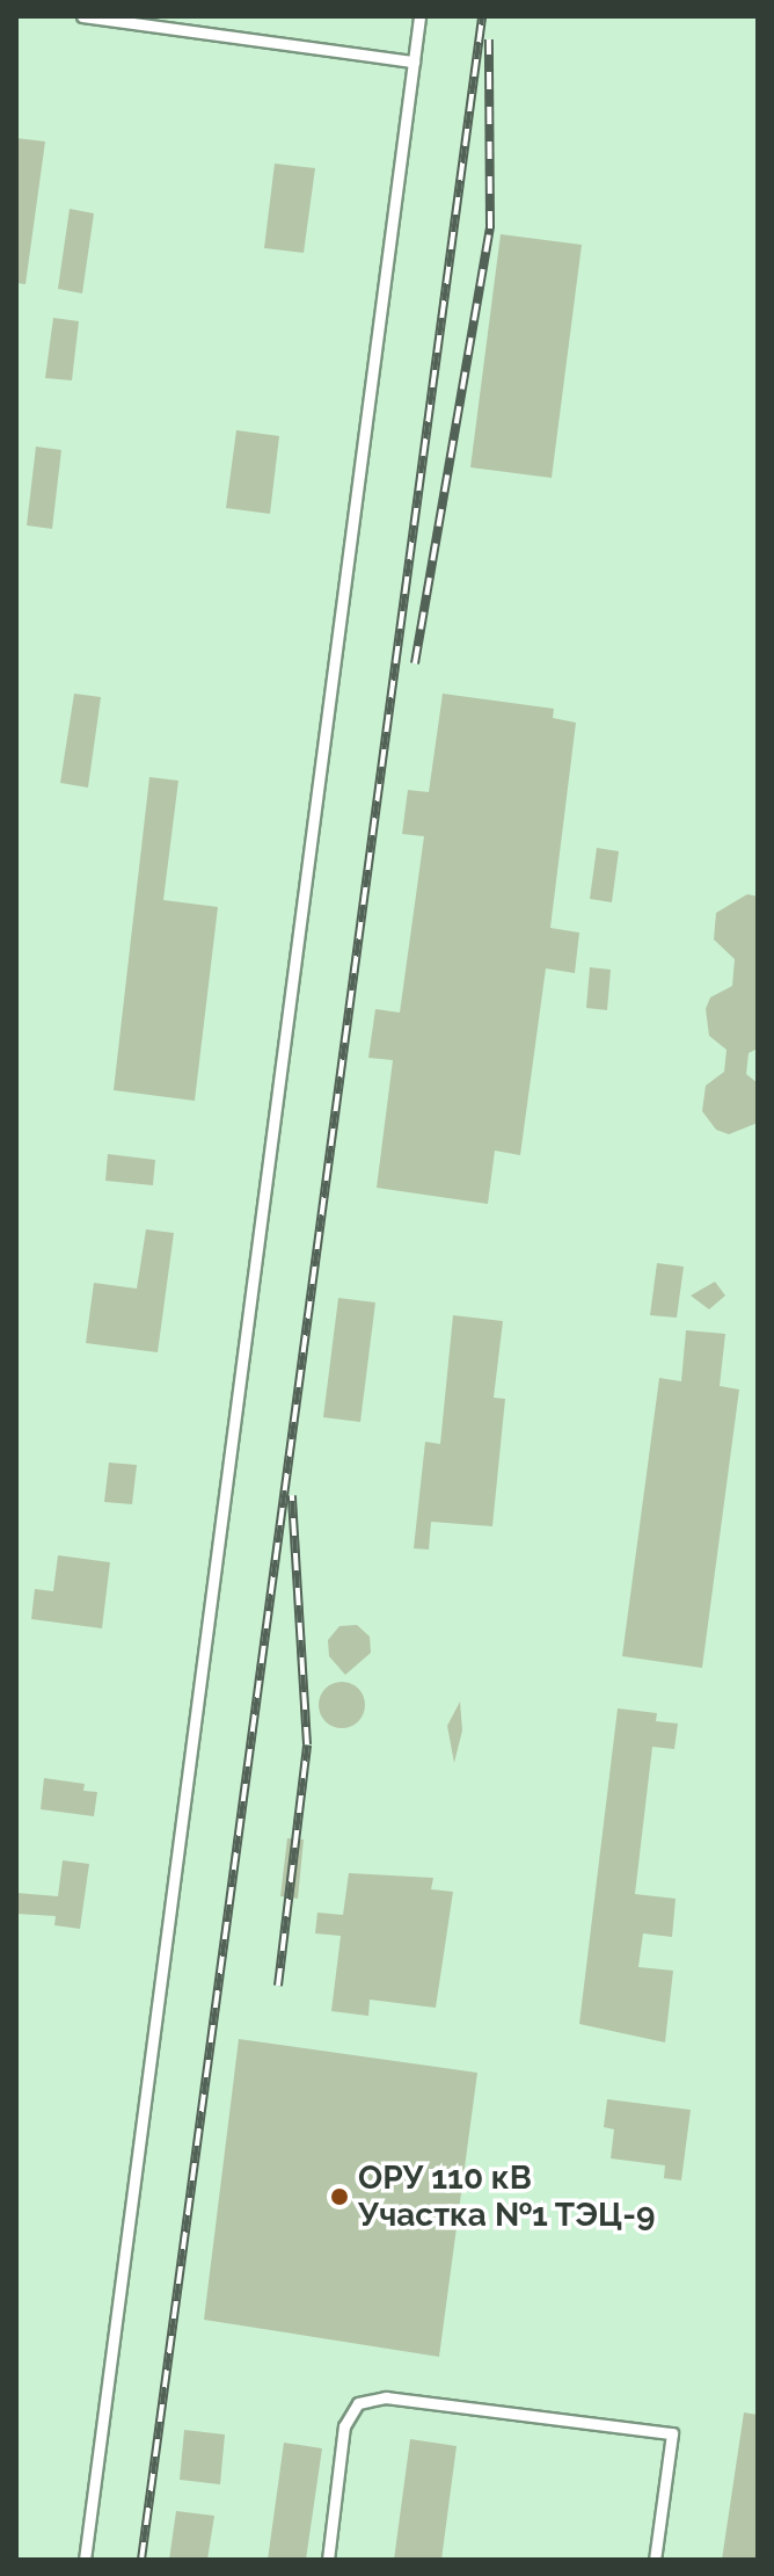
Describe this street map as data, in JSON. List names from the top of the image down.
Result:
{
  "places": ["ОРУ 110 кВ Участка №1 ТЭЦ-9"]
}
